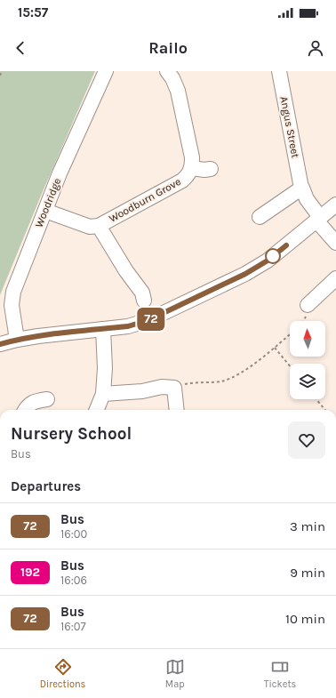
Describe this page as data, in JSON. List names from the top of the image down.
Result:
{
  "streets": {
    "street": ["Angus Street", "Woodburn Grove", "Woodridge"]
  },
  "crossings": [
    ["Woodburn Grove", "Woodridge"]
  ],
  "lines": ["bus line 72"],
  "north": "top",
  "page": {
    "status": "15:57",
    "header": "Railo",
    "on_map": "72",
    "heading": [
      ["Nursery School", "Bus"],
      "Departures"
    ],
    "list": [
      {
        "mark": "72",
        "name": "Bus",
        "note": "16:00",
        "value": "3 min"
      },
      {
        "mark": "192",
        "name": "Bus",
        "note": "16:06",
        "value": "9 min"
      },
      {
        "mark": "72",
        "name": "Bus",
        "note": "16:07",
        "value": "10 min"
      }
    ],
    "tabs": ["Directions", "Map", "Tickets"]
  }
}
